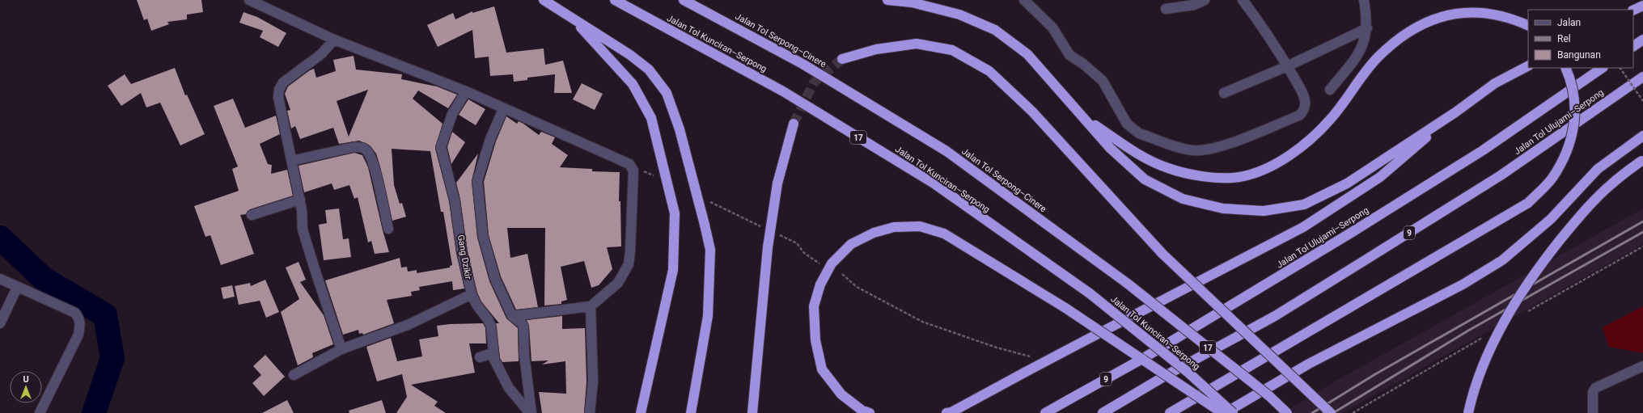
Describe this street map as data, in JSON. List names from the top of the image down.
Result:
{
  "streets": {
    "highway": [
      "Jalan Tol Serpong–Cinere",
      "Jalan Tol Kunciran–Serpong",
      "Jalan Tol Ulujami–Serpong",
      "17",
      "9"
    ],
    "street": ["Gang Dzikir"]
  },
  "legend": ["Jalan", "Rel", "Bangunan"],
  "north": "top"
}
